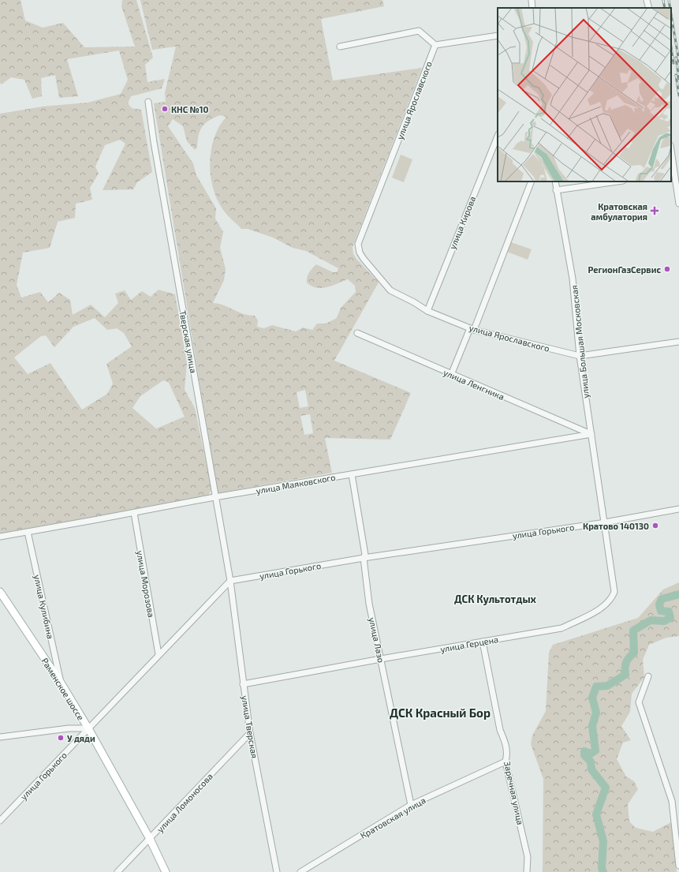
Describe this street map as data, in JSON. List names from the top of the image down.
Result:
{
  "streets": {
    "main road": ["Раменское шоссе"],
    "street": [
      "улица Ярославского",
      "улица Кирова",
      "Тверская улица",
      "улица Большая Московская",
      "улица Ленгника",
      "улица Маяковского",
      "улица Горького",
      "улица Морозова",
      "улица Кулибина",
      "улица Лазо",
      "улица Герцена",
      "улица Тверская",
      "Заречная улица",
      "улица Ломоносова",
      "Кратовская улица"
    ]
  },
  "crossings": [
    ["улица Ярославского", "улица Кирова"],
    ["улица Ярославского", "улица Большая Московская"],
    ["Тверская улица", "улица Маяковского"],
    ["Тверская улица", "улица Горького"],
    ["Тверская улица", "улица Тверская"],
    ["улица Большая Московская", "улица Ленгника"],
    ["улица Большая Московская", "улица Маяковского"],
    ["улица Большая Московская", "улица Горького"],
    ["улица Большая Московская", "улица Герцена"],
    ["улица Ленгника", "улица Маяковского"],
    ["улица Маяковского", "улица Морозова"],
    ["улица Маяковского", "улица Кулибина"],
    ["улица Маяковского", "улица Лазо"],
    ["улица Горького", "улица Морозова"],
    ["улица Горького", "улица Лазо"],
    ["улица Горького", "улица Герцена"],
    ["улица Горького", "Раменское шоссе"],
    ["улица Горького", "улица Тверская"],
    ["улица Кулибина", "Раменское шоссе"],
    ["улица Лазо", "улица Герцена"],
    ["улица Лазо", "Кратовская улица"],
    ["улица Герцена", "улица Тверская"],
    ["улица Герцена", "Заречная улица"],
    ["Раменское шоссе", "улица Ломоносова"],
    ["улица Тверская", "улица Ломоносова"],
    ["Заречная улица", "Кратовская улица"]
  ],
  "districts": ["ДСК Культотдых", "ДСК Красный Бор"],
  "places": {
    "other": [
      "КНС №10",
      "РегионГазСервис",
      "Кратово 140130",
      "У дяди"
    ],
    "health": ["Кратовская амбулатория"]
  }
}
